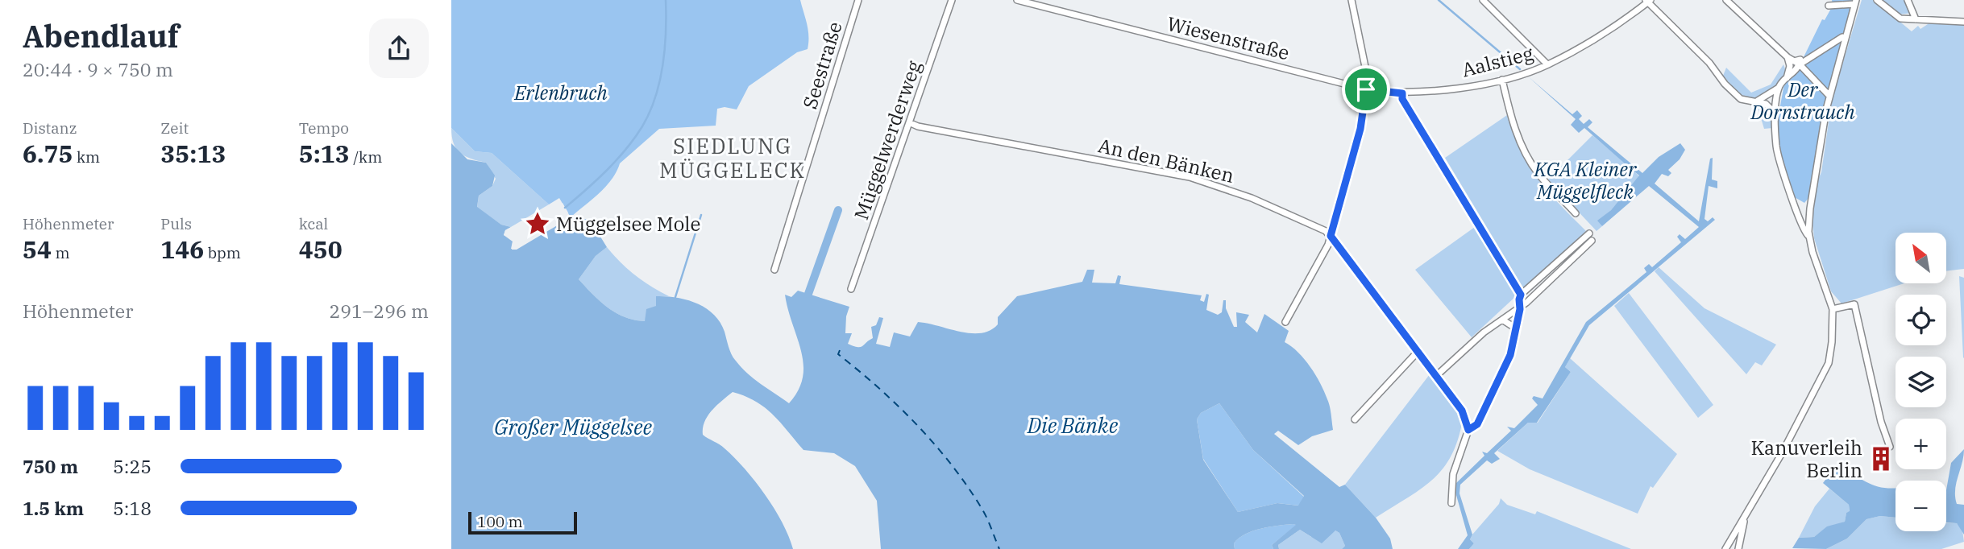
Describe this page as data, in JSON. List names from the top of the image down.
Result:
{
  "streets": {
    "street": [
      "Wiesenstraße",
      "Aalstieg",
      "Seestraße",
      "Müggelwerderweg",
      "An den Bänken"
    ]
  },
  "crossings": [
    ["Wiesenstraße", "Aalstieg"],
    ["Müggelwerderweg", "An den Bänken"]
  ],
  "districts": ["SIEDLUNG MÜGGELECK"],
  "water": ["Die Bänke", "Großer Müggelsee"],
  "parks": ["Der Dornstrauch", "Erlenbruch", "KGA Kleiner Müggelfleck"],
  "places": {
    "place": ["Müggelsee Mole"],
    "building": ["Kanuverleih Berlin"]
  },
  "scale_bar": "100 m",
  "north": "top left",
  "page": {
    "heading": ["Abendlauf", "20:44 · 9 × 750 m"],
    "stats": [
      ["Distanz", "6.75 km"],
      ["Zeit", "35:13"],
      ["Tempo", "5:13 /km"],
      ["Höhenmeter", "54 m"],
      ["Puls", "146 bpm"],
      ["kcal", "450"]
    ],
    "map_buttons": ["+", "−"],
    "chart": ["Höhenmeter", "291–296 m"],
    "list": [
      {
        "name": "750 m",
        "note": "5:25"
      },
      {
        "name": "1.5 km",
        "note": "5:18"
      }
    ],
    "scale": "100 m"
  }
}
